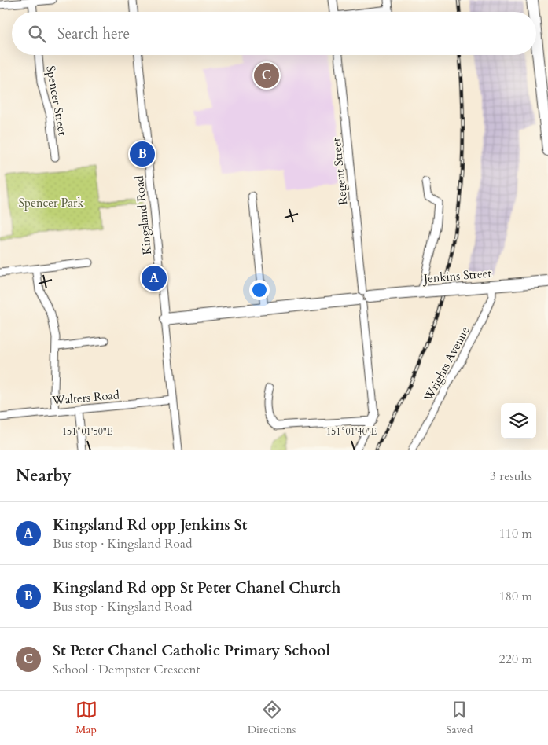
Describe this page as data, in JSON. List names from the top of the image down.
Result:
{
  "streets": {
    "street": [
      "Spencer Street",
      "Regent Street",
      "Kingsland Road",
      "Jenkins Street",
      "Wrights Avenue",
      "Walters Road"
    ]
  },
  "crossings": [
    ["Regent Street", "Jenkins Street"],
    ["Kingsland Road", "Jenkins Street"],
    ["Kingsland Road", "Walters Road"],
    ["Jenkins Street", "Wrights Avenue"]
  ],
  "parks": ["Spencer Park"],
  "page": {
    "search": "Search here",
    "pins": ["C", "B", "A"],
    "heading": ["Nearby", "3 results"],
    "list": [
      {
        "mark": "A",
        "name": "Kingsland Rd opp Jenkins St",
        "note": "Bus stop · Kingsland Road",
        "value": "110 m"
      },
      {
        "mark": "B",
        "name": "Kingsland Rd opp St Peter Chanel Church",
        "note": "Bus stop · Kingsland Road",
        "value": "180 m"
      },
      {
        "mark": "C",
        "name": "St Peter Chanel Catholic Primary School",
        "note": "School · Dempster Crescent",
        "value": "220 m"
      }
    ],
    "nav": ["Map", "Directions", "Saved"]
  },
  "coordinates": ["151°01'50\"E", "151°01'40\"E"]
}
